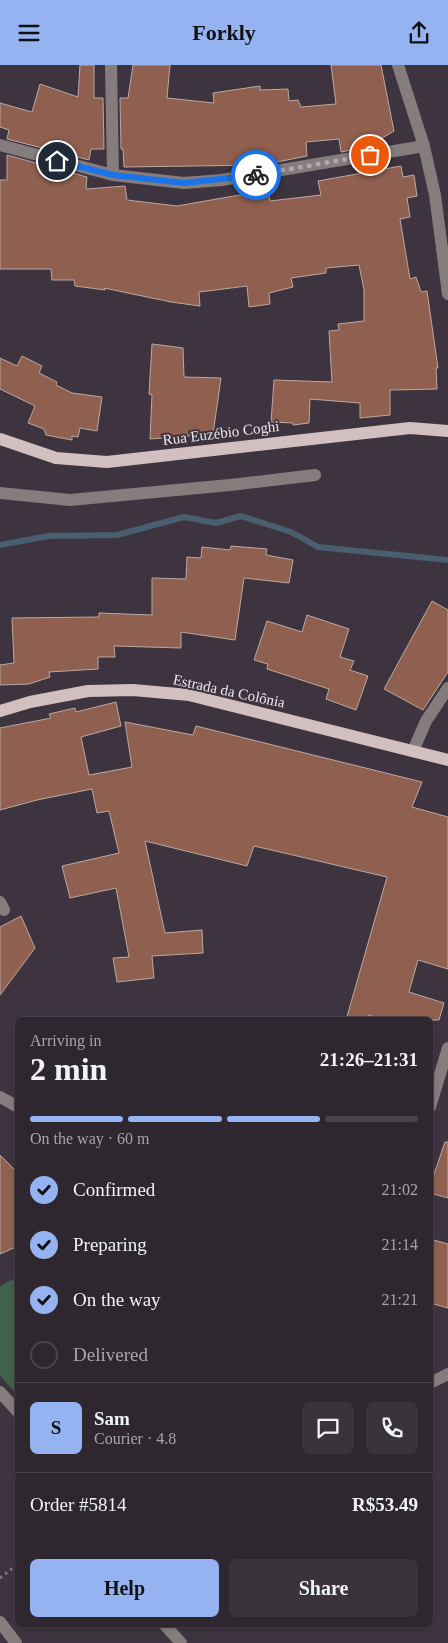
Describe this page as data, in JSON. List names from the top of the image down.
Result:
{
  "streets": {
    "main road": ["Rua Euzébio Coghi", "Estrada da Colônia"]
  },
  "page": {
    "header": "Forkly",
    "heading": ["2 min", "Arriving in", "21:26–21:31"],
    "panel": [
      "Sam",
      "Courier · 4.8",
      "Order #5814",
      "R$53.49"
    ],
    "bar": "On the way · 60 m",
    "list": [
      ["Confirmed", "21:02"],
      ["Preparing", "21:14"],
      ["On the way", "21:21"],
      "Delivered"
    ],
    "round": "S",
    "buttons": ["Help", "Share"]
  }
}
